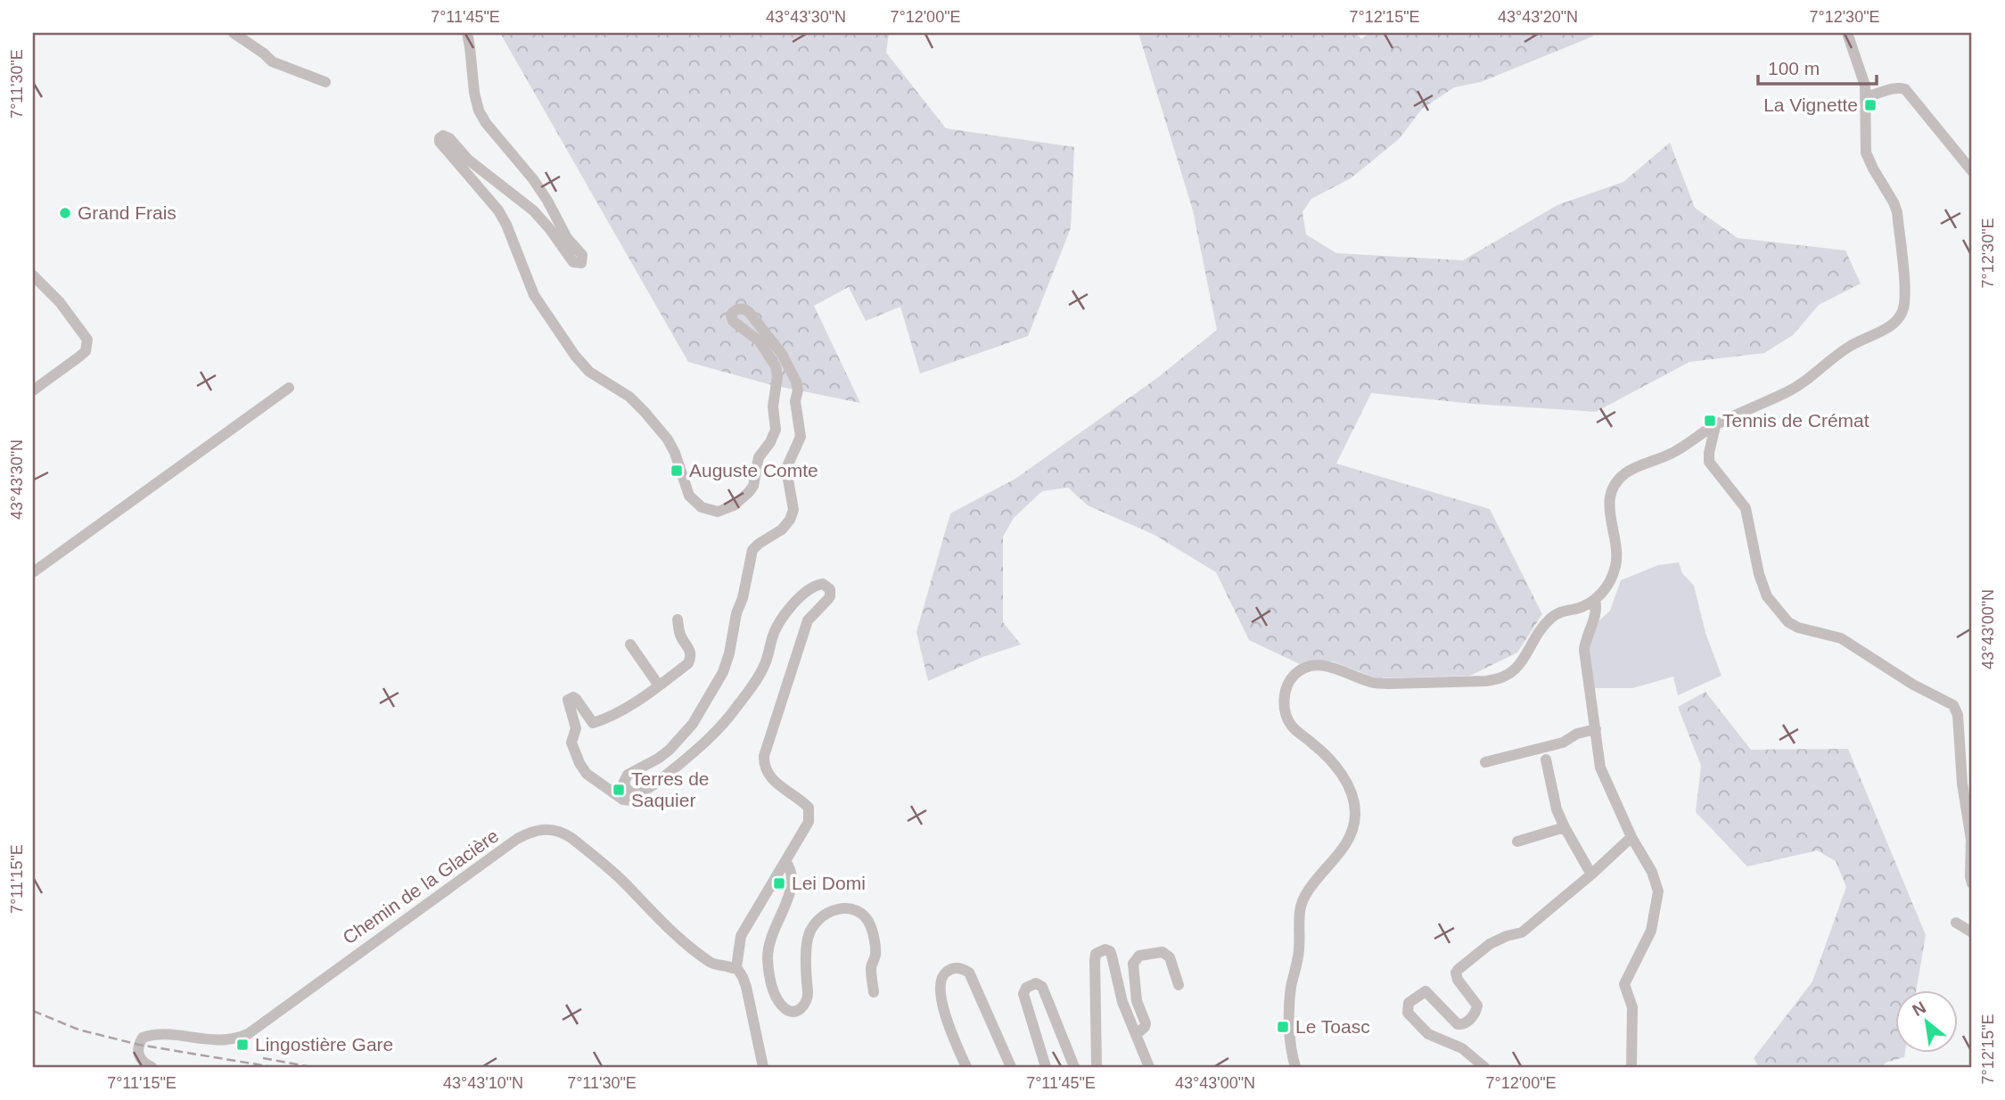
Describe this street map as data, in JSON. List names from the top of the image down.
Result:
{
  "streets": {
    "street": ["Chemin de la Glacière"]
  },
  "places": {
    "transit": [
      "La Vignette",
      "Tennis de Crémat",
      "Auguste Comte",
      "Terres de Saquier",
      "Lei Domi",
      "Le Toasc",
      "Lingostière Gare"
    ],
    "other": ["Grand Frais"]
  },
  "scale_bar": "100 m",
  "north": "top left",
  "coordinates": [
    "7°11'45\"E",
    "43°43'30\"N",
    "7°12'00\"E",
    "7°12'15\"E",
    "43°43'20\"N",
    "7°12'30\"E",
    "7°11'30\"E",
    "43°43'00\"N",
    "7°11'15\"E",
    "43°43'10\"N"
  ]
}
